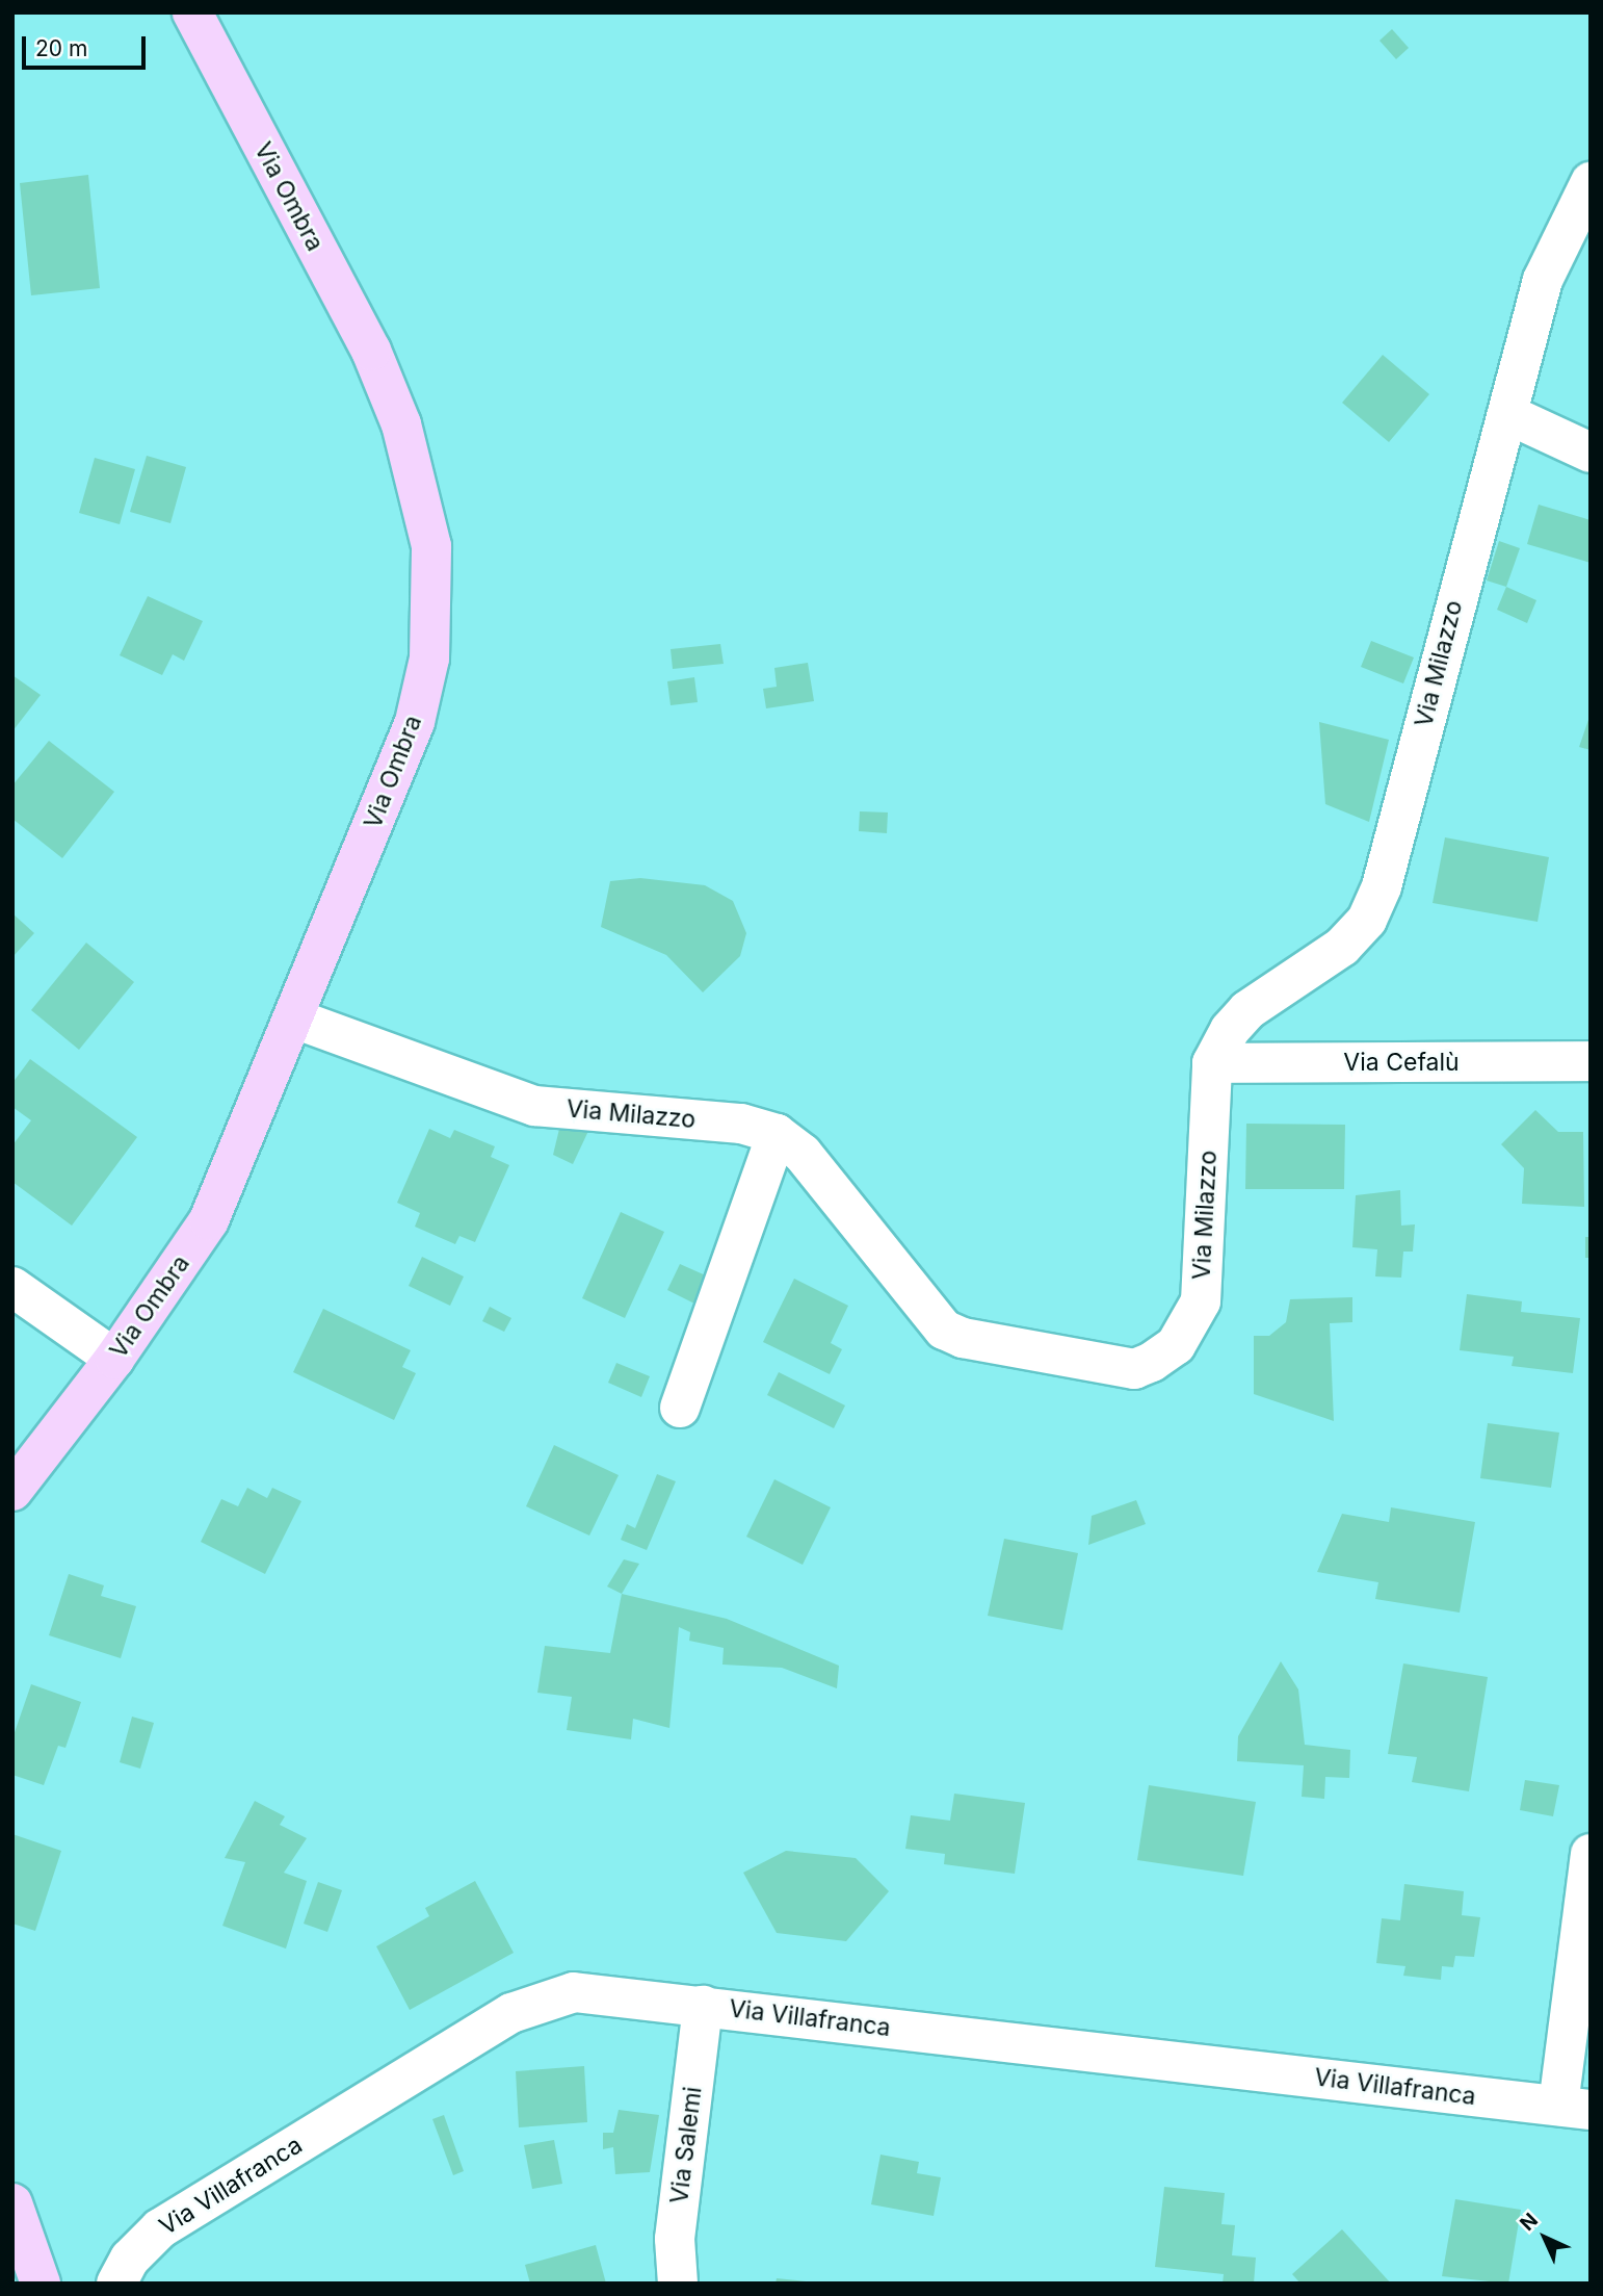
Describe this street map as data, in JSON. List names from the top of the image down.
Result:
{
  "streets": {
    "main road": ["Via Ombra"],
    "street": [
      "Via Milazzo",
      "Via Cefalù",
      "Via Villafranca",
      "Via Salemi"
    ]
  },
  "crossings": [
    ["Via Ombra", "Via Milazzo"],
    ["Via Milazzo", "Via Cefalù"],
    ["Via Villafranca", "Via Salemi"]
  ],
  "scale_bar": "20 m",
  "north": "top left"
}
